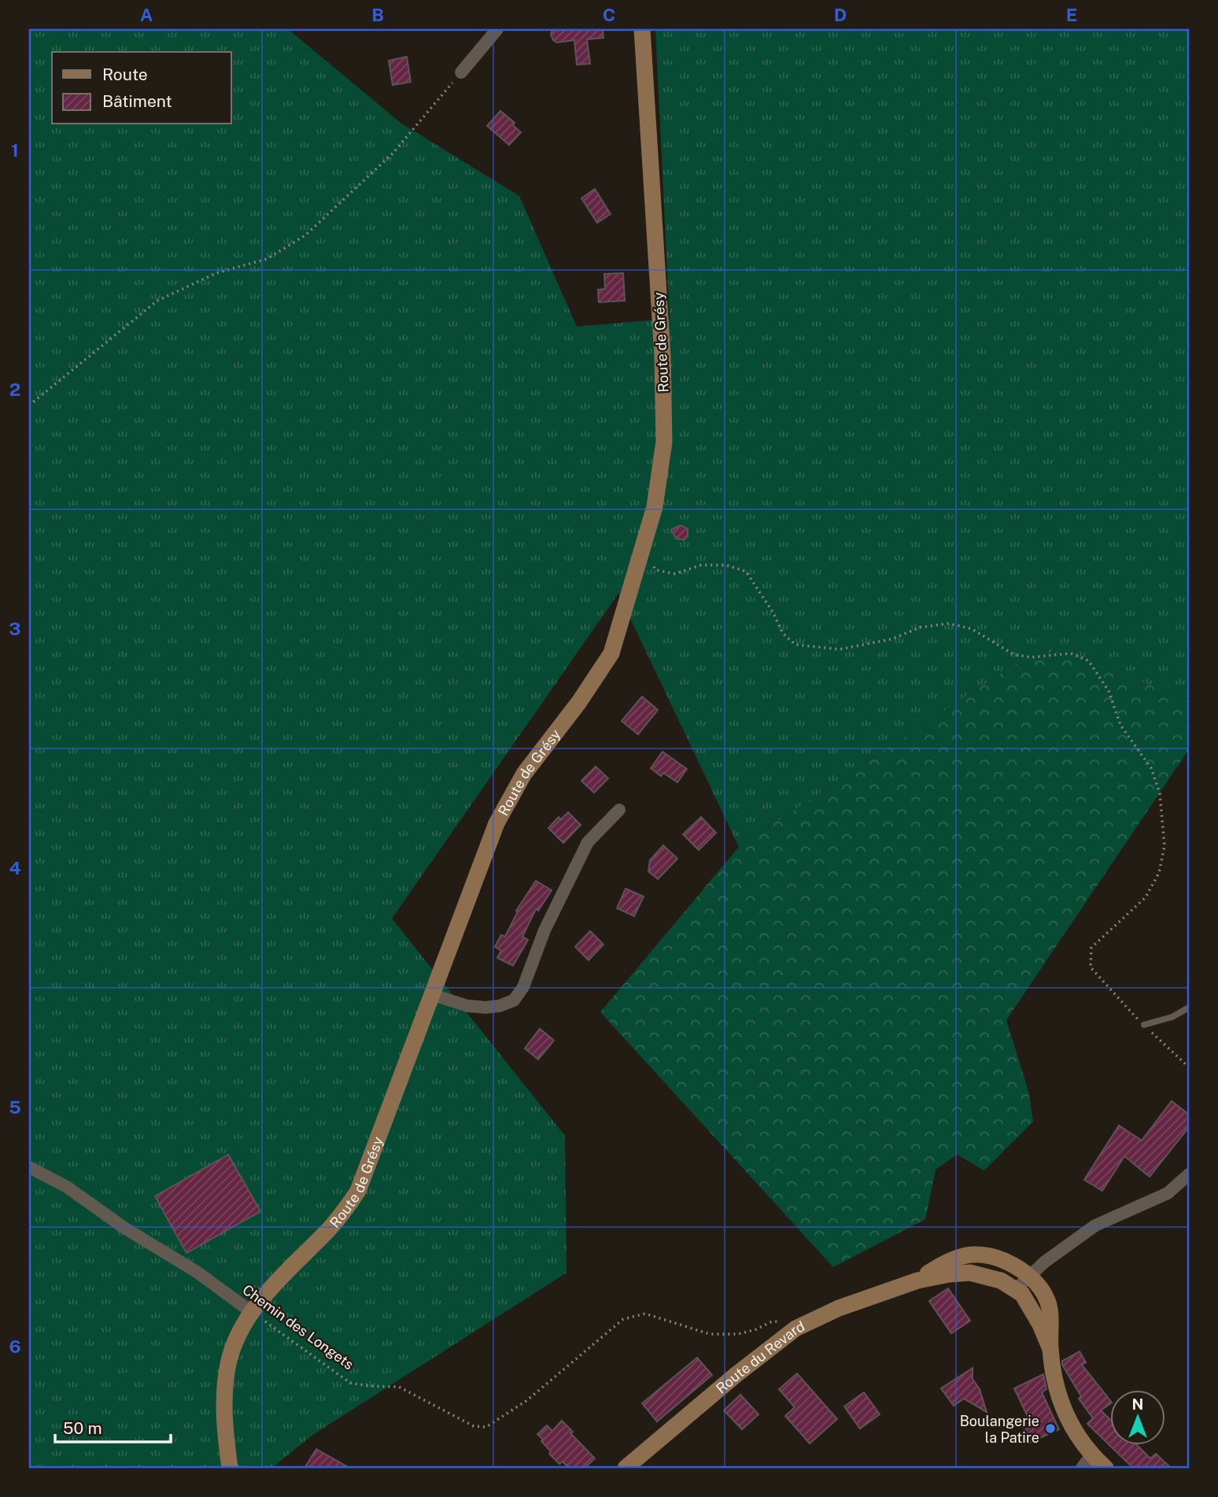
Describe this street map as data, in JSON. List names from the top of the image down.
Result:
{
  "streets": {
    "main road": ["Route de Grésy", "Route du Revard"],
    "street": ["Chemin des Longets"]
  },
  "crossings": [
    ["Route de Grésy", "Chemin des Longets"],
    ["Chemin des Longets", "Route du Revard"]
  ],
  "places": ["Boulangerie la Patire"],
  "legend": ["Route", "Bâtiment"],
  "scale_bar": "50 m",
  "north": "top",
  "grid": {
    "columns": [
      "A",
      "B",
      "C",
      "D",
      "E"
    ],
    "rows": [
      "1",
      "2",
      "3",
      "4",
      "5",
      "6"
    ]
  }
}
